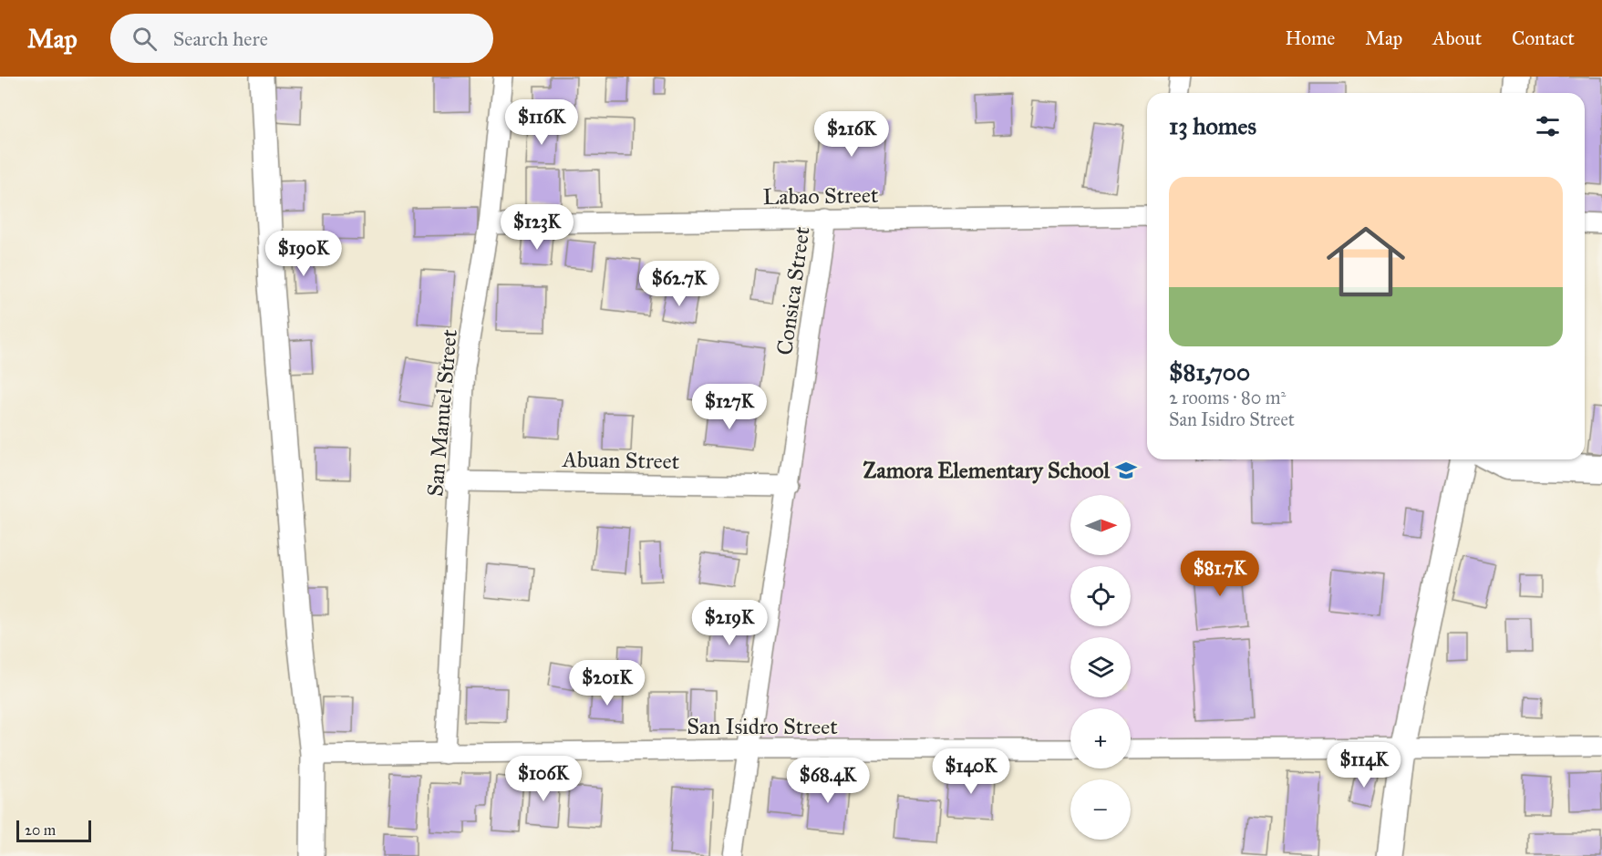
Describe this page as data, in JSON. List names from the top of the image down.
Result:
{
  "streets": {
    "street": [
      "Labao Street",
      "Consica Street",
      "San Manuel Street",
      "Abuan Street",
      "San Isidro Street"
    ]
  },
  "crossings": [
    ["Labao Street", "Consica Street"],
    ["Labao Street", "San Manuel Street"],
    ["Consica Street", "Abuan Street"],
    ["Consica Street", "San Isidro Street"],
    ["San Manuel Street", "Abuan Street"],
    ["San Manuel Street", "San Isidro Street"]
  ],
  "places": {
    "school or university": ["Zamora Elementary School"]
  },
  "scale_bar": "20 m",
  "north": "right",
  "page": {
    "header": "Map",
    "search": "Search here",
    "nav": [
      "Home",
      "Map",
      "About",
      "Contact"
    ],
    "heading": "13 homes",
    "price": [
      "$116K",
      "$216K",
      "$123K",
      "$190K",
      "$62.7K",
      "$127K",
      "$81.7K",
      "$219K",
      "$201K",
      "$114K",
      "$140K",
      "$106K",
      "$68.4K"
    ],
    "list": [
      {
        "name": "$81,700",
        "note": "2 rooms · 80 m² · San Isidro Street"
      }
    ],
    "map_buttons": ["+", "−"],
    "scale": "20 m"
  }
}
